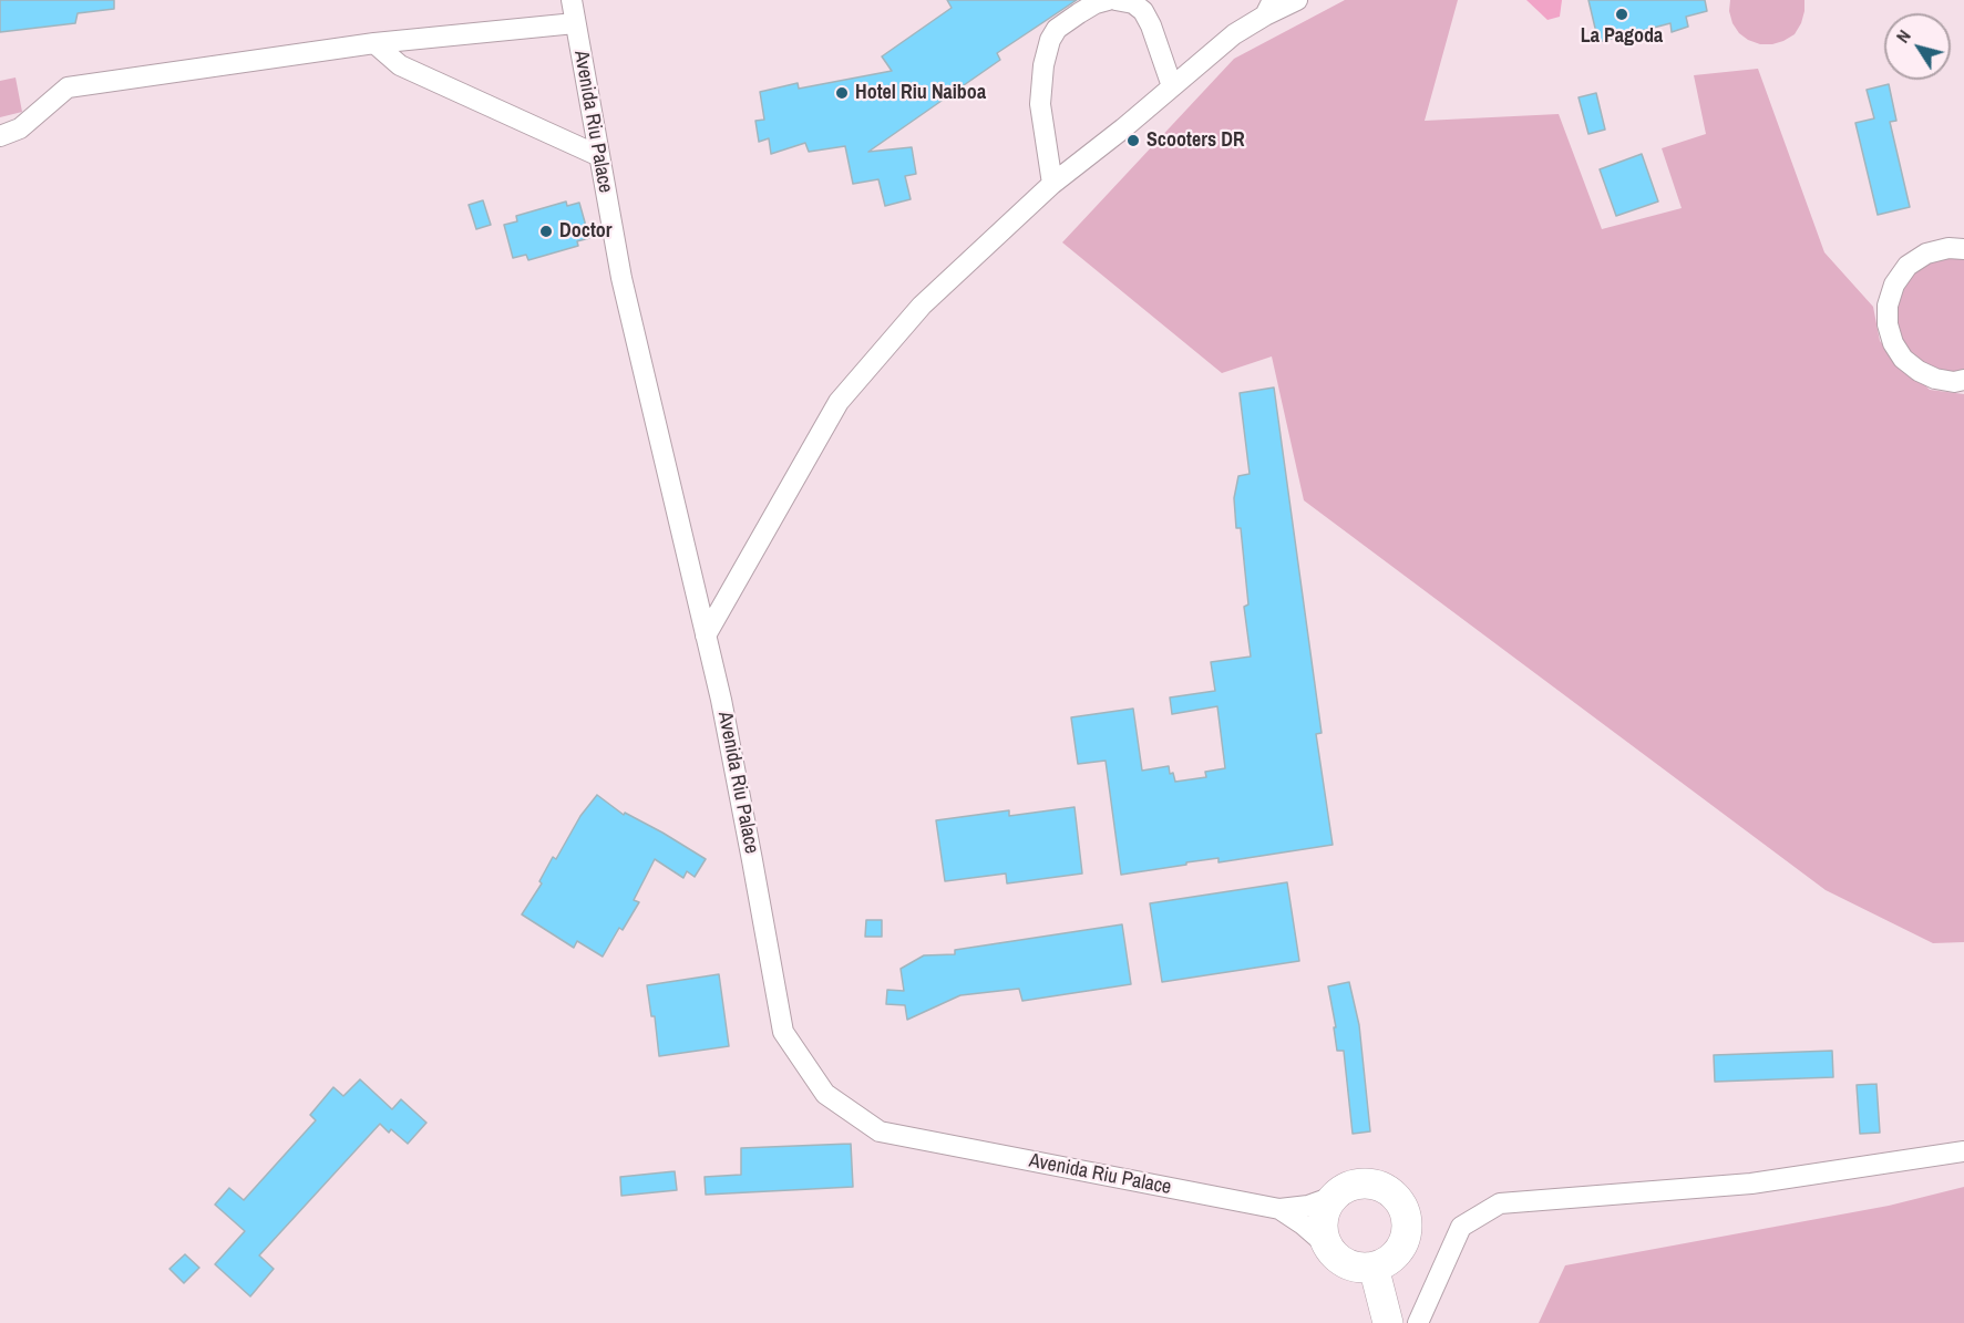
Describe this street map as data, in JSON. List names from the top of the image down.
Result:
{
  "streets": {
    "street": ["Avenida Riu Palace"]
  },
  "places": [
    "La Pagoda",
    "Hotel Riu Naiboa",
    "Scooters DR",
    "Doctor"
  ],
  "north": "top left"
}
